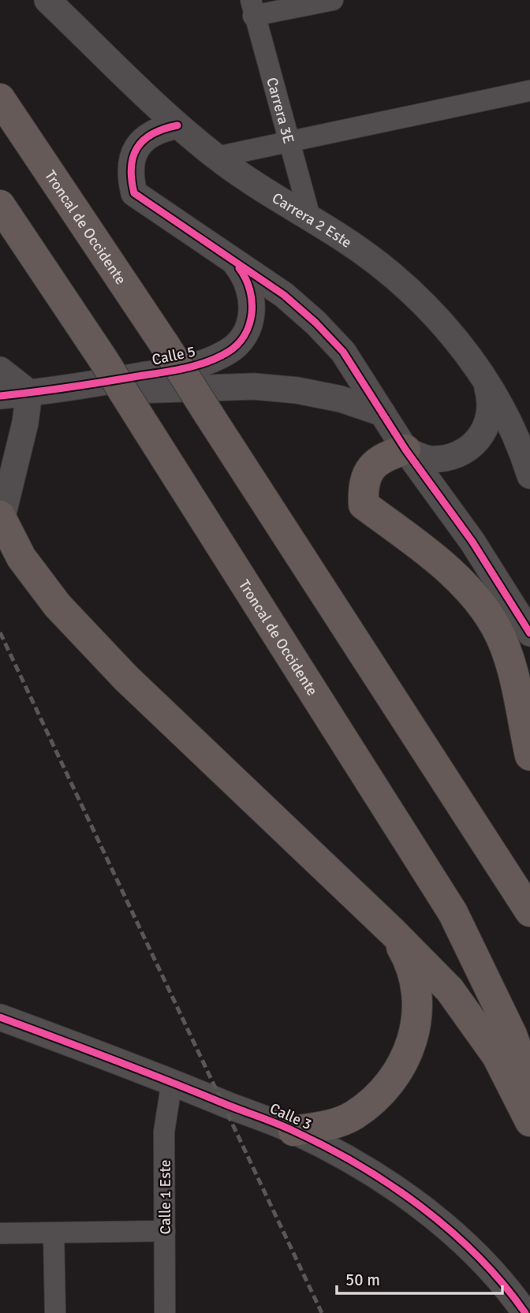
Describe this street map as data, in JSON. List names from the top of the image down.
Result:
{
  "streets": {
    "highway": ["Troncal de Occidente"],
    "street": [
      "Carrera 3E",
      "Carrera 2 Este",
      "Calle 5",
      "Calle 3",
      "Calle 1 Este"
    ]
  },
  "crossings": [
    ["Carrera 3E", "Carrera 2 Este"],
    ["Calle 3", "Calle 1 Este"]
  ],
  "scale_bar": "50 m"
}
